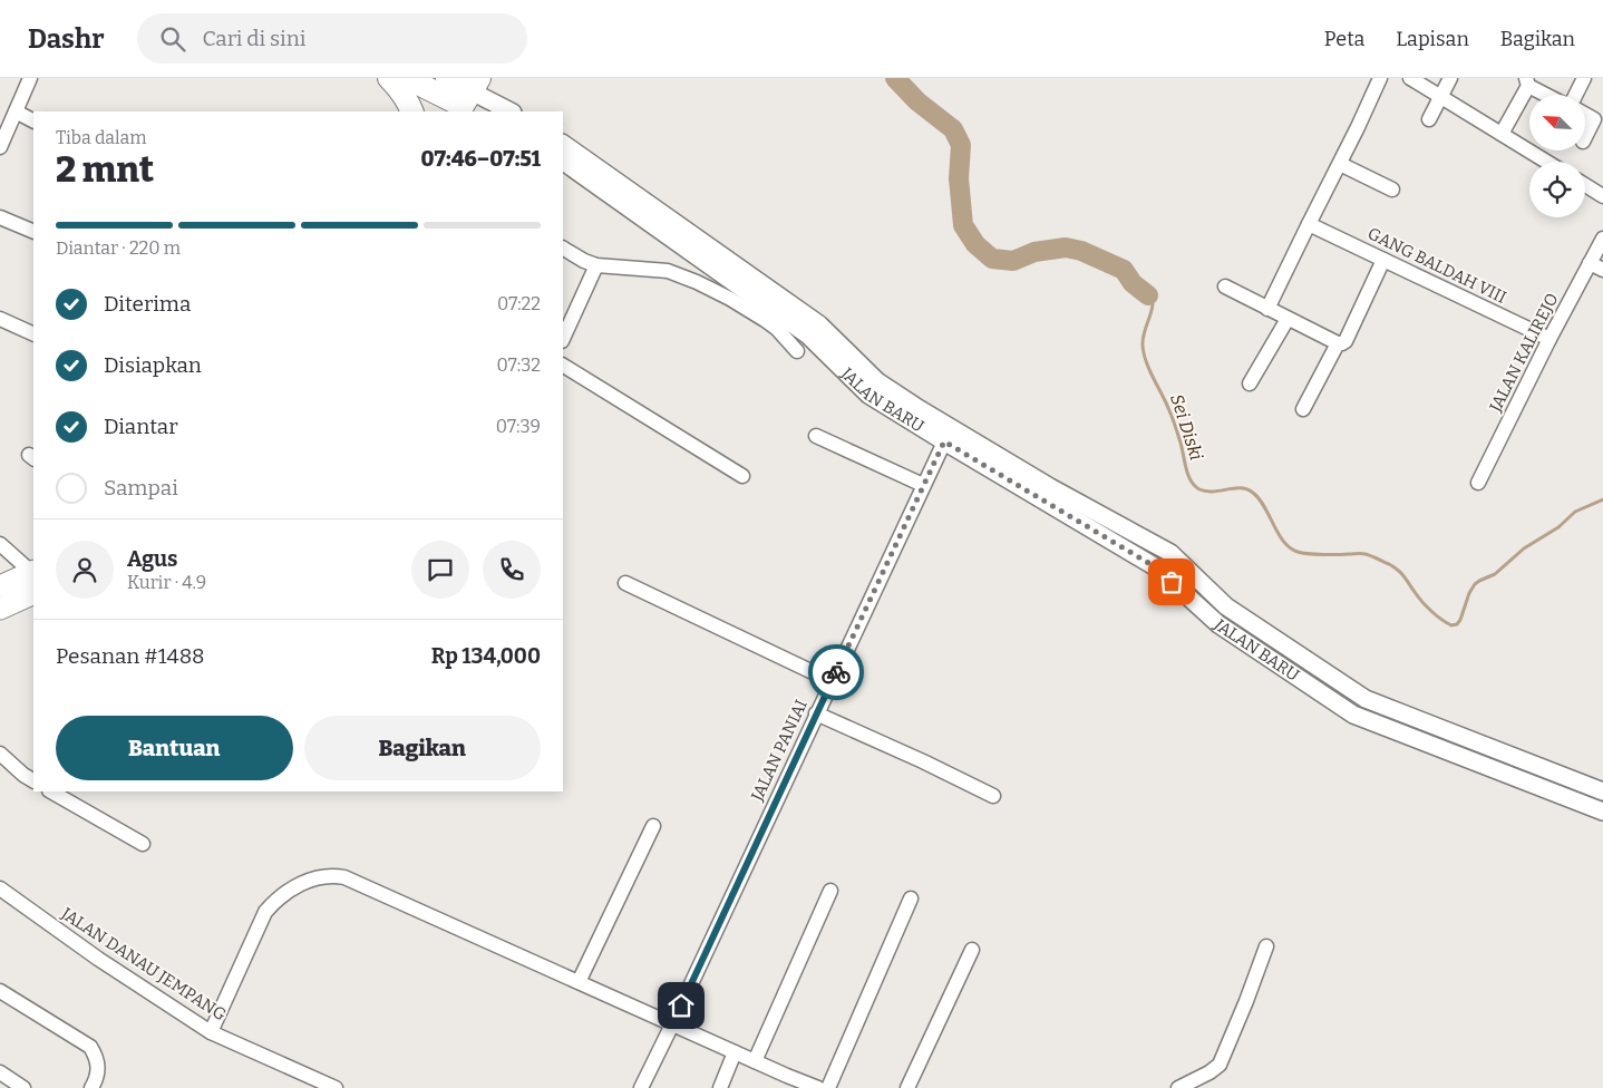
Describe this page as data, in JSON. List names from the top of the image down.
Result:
{
  "streets": {
    "street": [
      "GANG BALDAH VIII",
      "JALAN KALIREJO",
      "JALAN BARU",
      "JALAN PANIAI",
      "JALAN DANAU JEMPANG"
    ]
  },
  "crossings": [
    ["GANG BALDAH VIII", "JALAN KALIREJO"],
    ["JALAN BARU", "JALAN PANIAI"]
  ],
  "water": ["Sei Diski"],
  "north": "top left",
  "page": {
    "header": "Dashr",
    "search": "Cari di sini",
    "nav": ["Peta", "Lapisan", "Bagikan"],
    "heading": ["2 mnt", "Tiba dalam", "07:46–07:51"],
    "panel": [
      "Agus",
      "Kurir · 4.9",
      "Pesanan #1488",
      "Rp 134,000"
    ],
    "bar": "Diantar · 220 m",
    "list": [
      ["Diterima", "07:22"],
      ["Disiapkan", "07:32"],
      ["Diantar", "07:39"],
      "Sampai"
    ],
    "buttons": ["Bantuan", "Bagikan"]
  }
}
